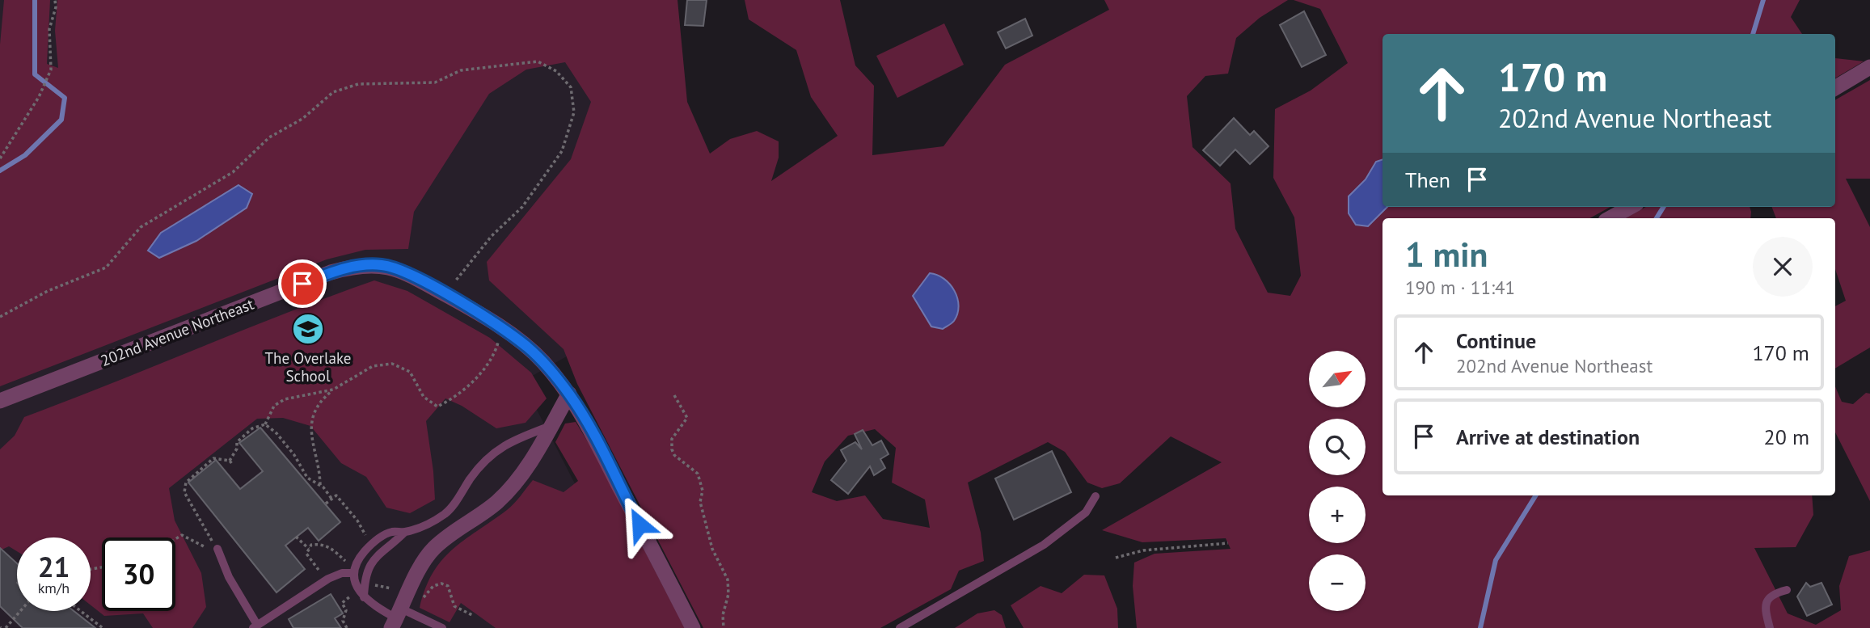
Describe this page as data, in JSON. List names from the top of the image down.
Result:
{
  "streets": {
    "street": ["202nd Avenue Northeast"]
  },
  "places": {
    "school or university": ["The Overlake School"]
  },
  "north": "top right",
  "page": {
    "turn": ["170 m", "202nd Avenue Northeast"],
    "then": "Then",
    "heading": ["1 min", "190 m · 11:41"],
    "list": [
      {
        "name": "Continue",
        "note": "202nd Avenue Northeast",
        "value": "170 m"
      },
      {
        "name": "Arrive at destination",
        "value": "20 m"
      }
    ],
    "map_buttons": ["+", "−"],
    "speed": "21 km/h",
    "limit": "30"
  }
}
